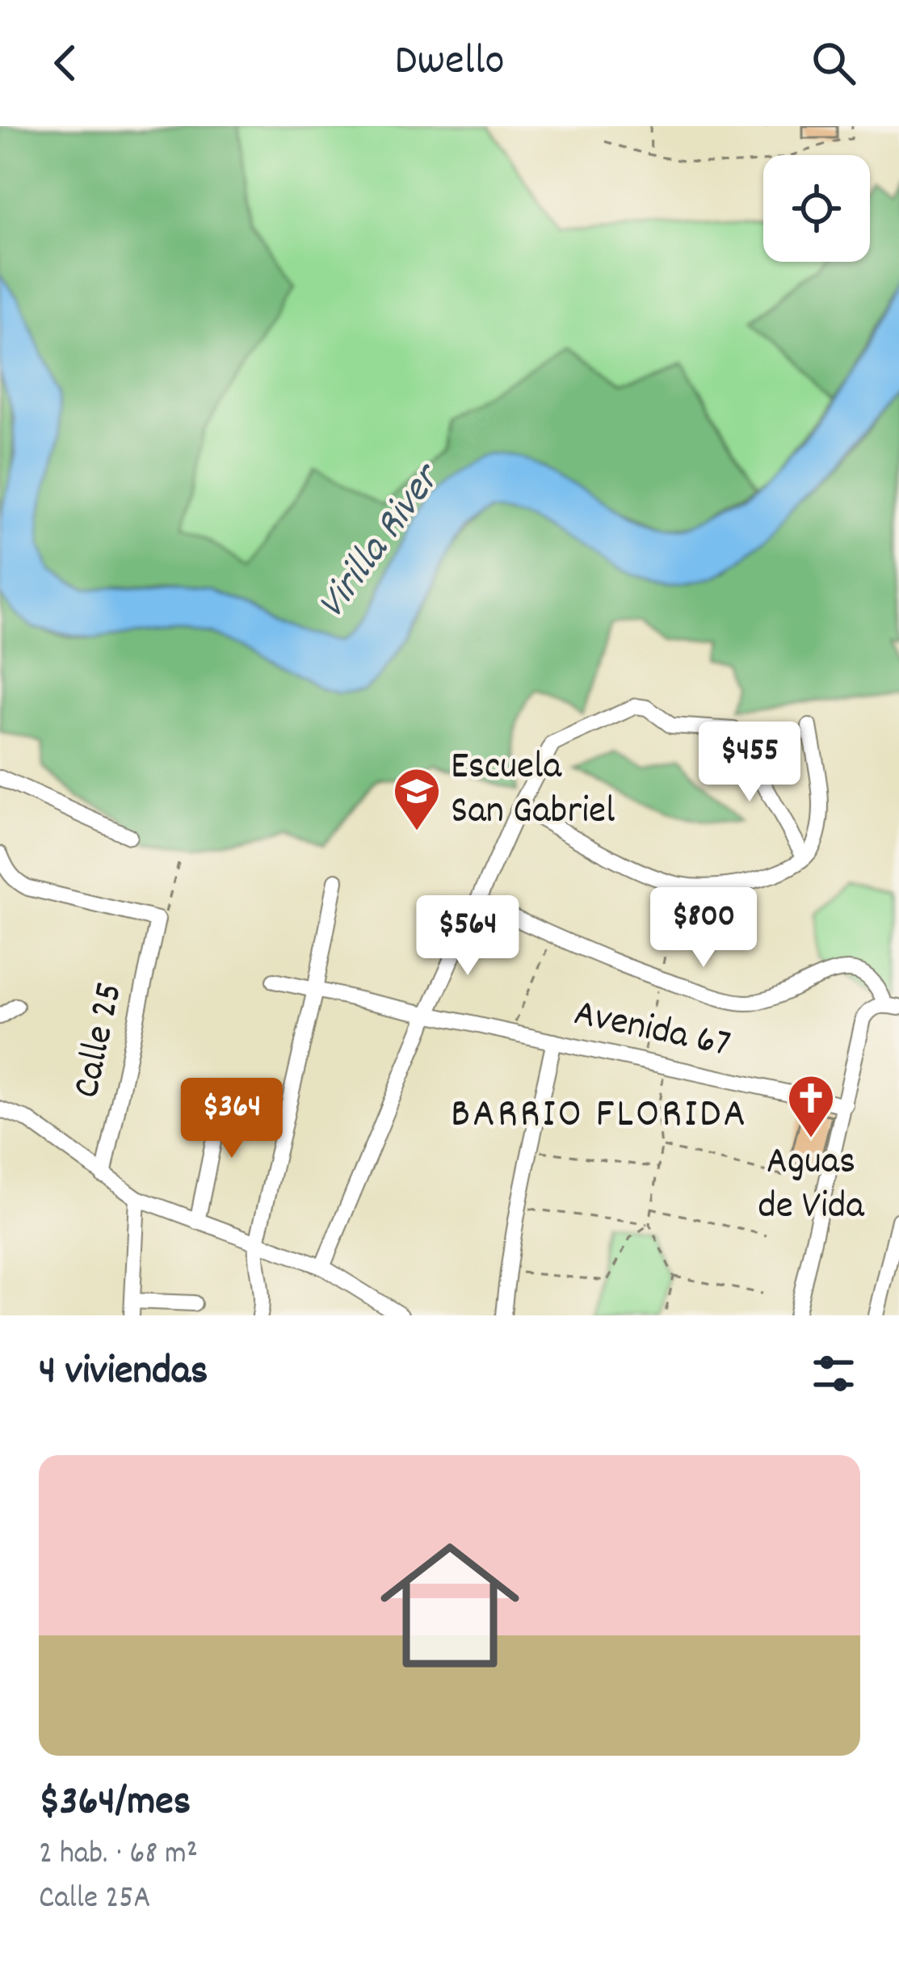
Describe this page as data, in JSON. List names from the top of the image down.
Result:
{
  "streets": {
    "street": ["Avenida 67", "Calle 25"]
  },
  "districts": ["BARRIO FLORIDA"],
  "water": ["Virilla River"],
  "places": {
    "school or university": ["Escuela San Gabriel"],
    "church": ["Aguas de Vida"]
  },
  "page": {
    "header": "Dwello",
    "price": [
      "$455",
      "$800",
      "$564",
      "$364"
    ],
    "heading": "4 viviendas",
    "list": [
      {
        "name": "$364/mes",
        "note": "2 hab. · 68 m² · Calle 25A"
      }
    ]
  }
}
